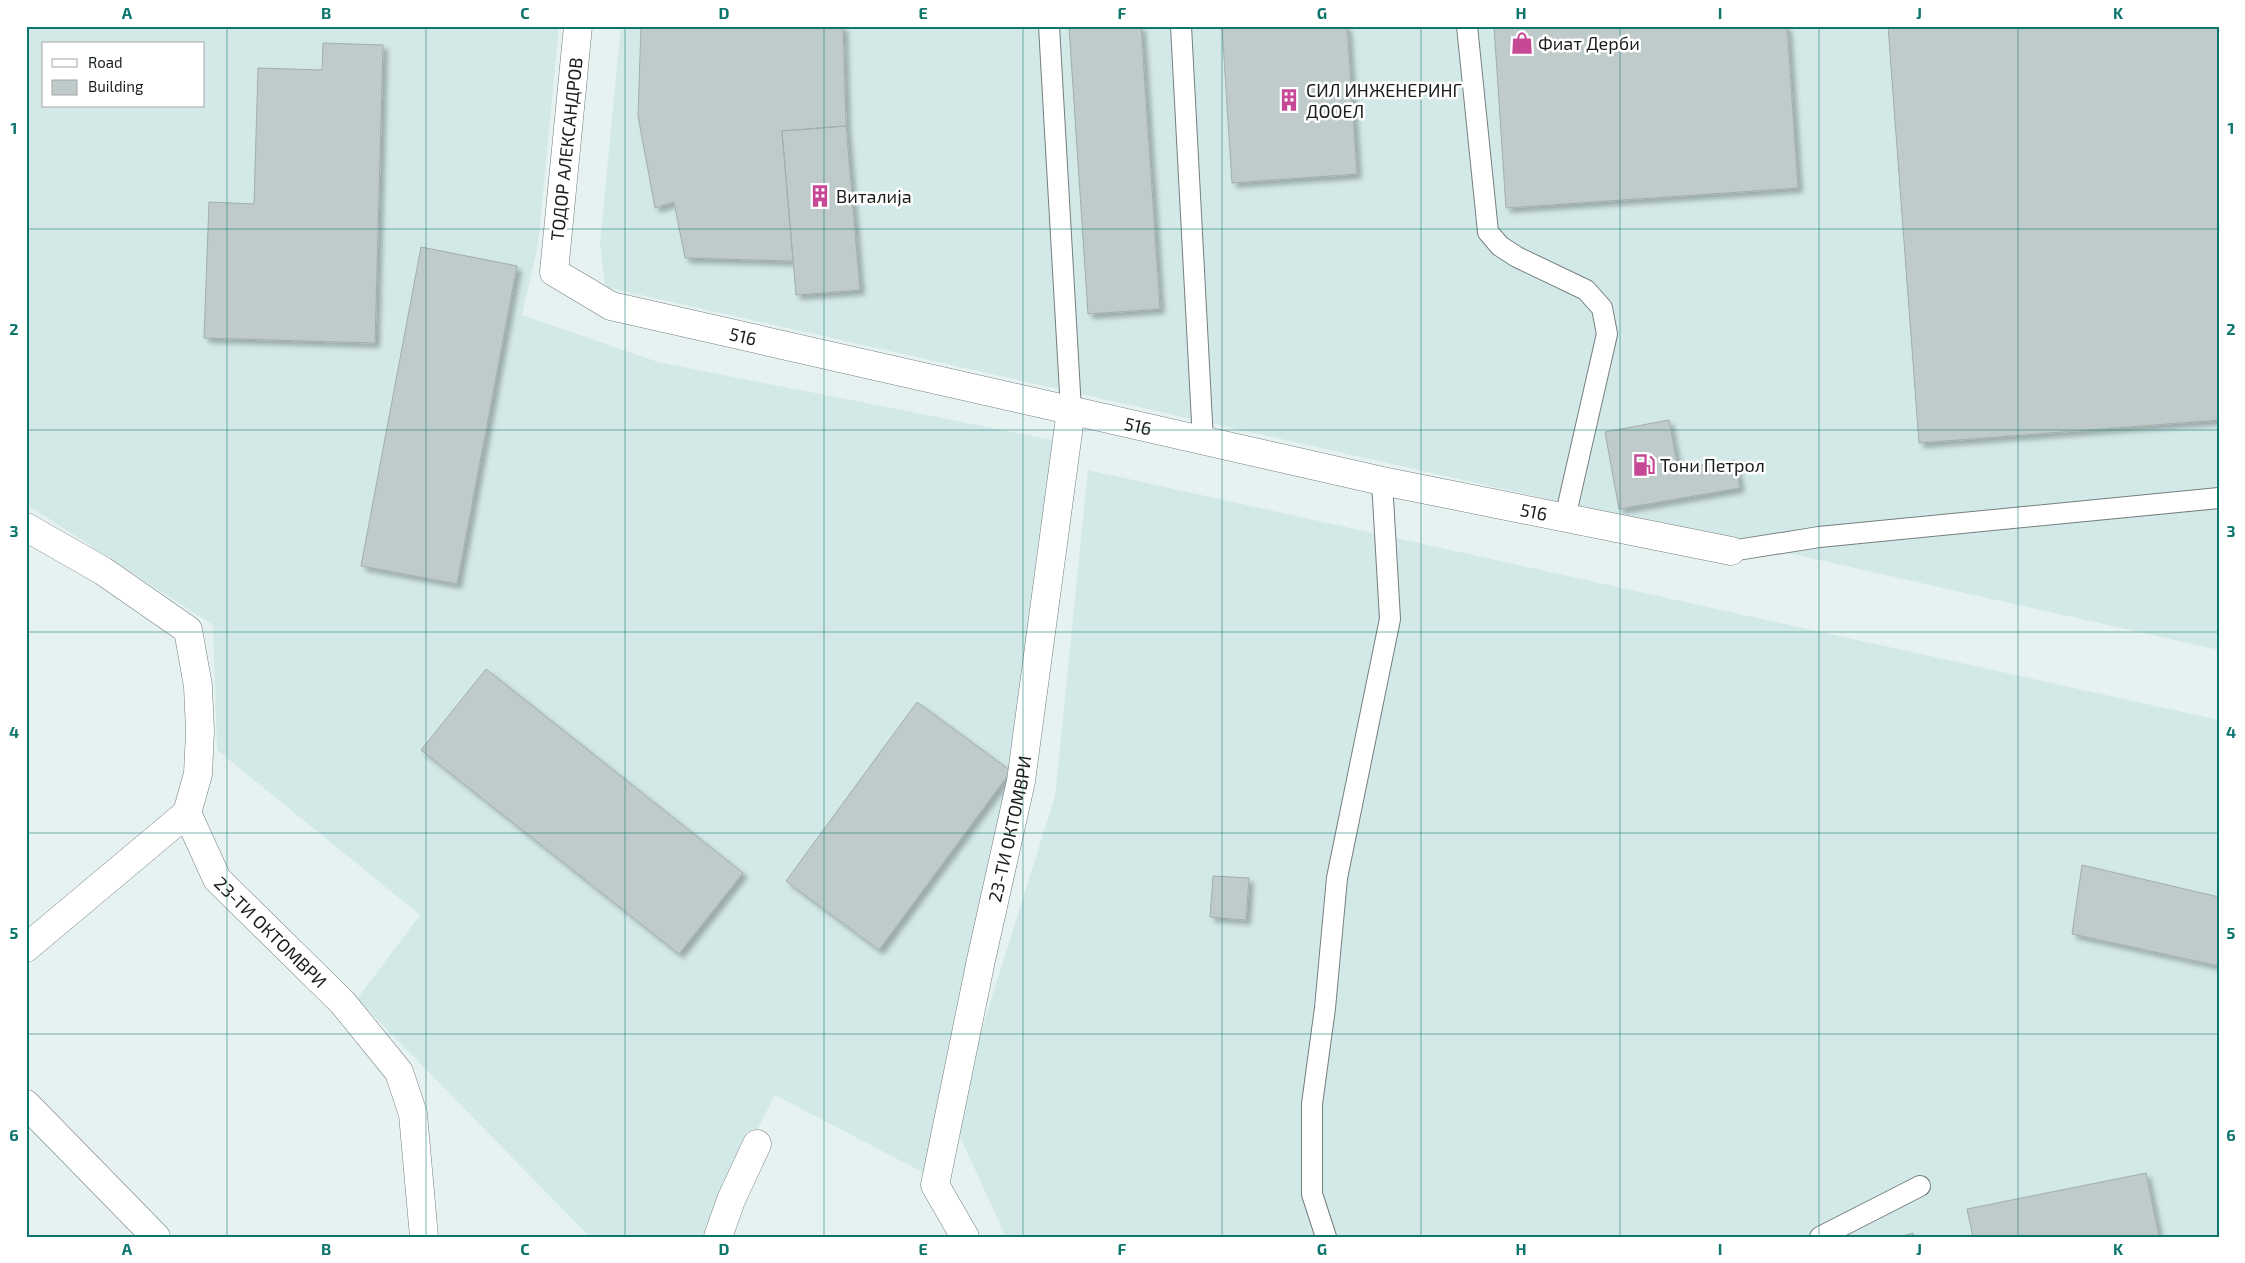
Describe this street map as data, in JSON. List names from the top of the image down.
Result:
{
  "streets": {
    "street": ["ТОДОР АЛЕКСАНДРОВ", "516", "23-ТИ ОКТОМВРИ"]
  },
  "crossings": [
    ["ТОДОР АЛЕКСАНДРОВ", "516"],
    ["516", "23-ТИ ОКТОМВРИ"]
  ],
  "places": {
    "shop": ["Фиат Дерби"],
    "building": ["СИЛ ИНЖЕНЕРИНГ ДООЕЛ", "Виталија"],
    "fuel station": ["Тони Петрол"]
  },
  "legend": ["Road", "Building"],
  "grid": {
    "columns": [
      "A",
      "B",
      "C",
      "D",
      "E",
      "F",
      "G",
      "H",
      "I",
      "J",
      "K"
    ],
    "rows": [
      "1",
      "2",
      "3",
      "4",
      "5",
      "6"
    ]
  }
}
